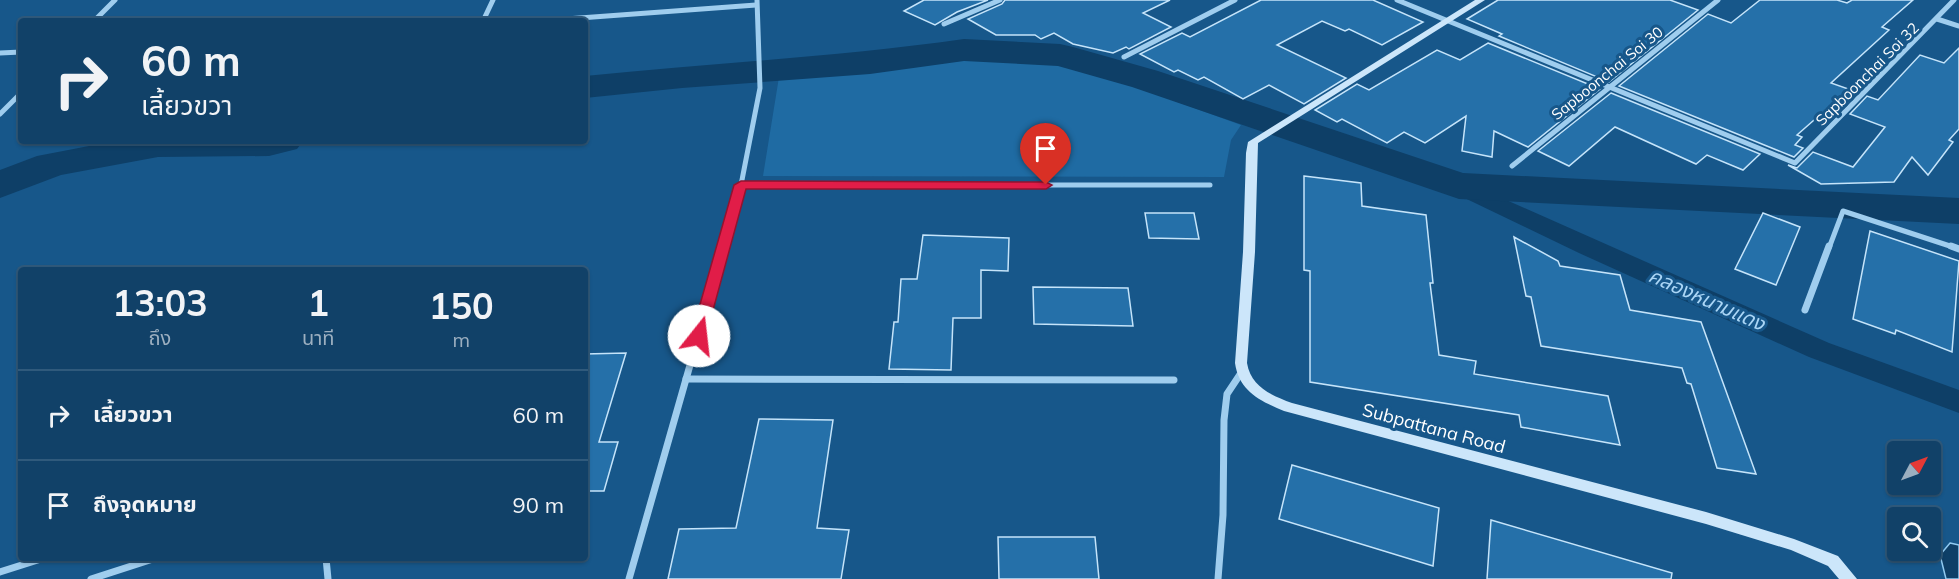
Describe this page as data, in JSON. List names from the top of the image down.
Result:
{
  "streets": {
    "street": ["Sapboonchai Soi 30", "Sapboonchai Soi 32", "Subpattana Road"]
  },
  "crossings": [
    ["Sapboonchai Soi 30", "Sapboonchai Soi 32"]
  ],
  "water": ["คลองหนามแดง"],
  "north": "top right",
  "page": {
    "turn": ["60 m", "เลี้ยวขวา"],
    "eta": [
      "13:03",
      "ถึง",
      "1",
      "นาที",
      "150",
      "m"
    ],
    "list": [
      {
        "name": "เลี้ยวขวา",
        "value": "60 m"
      },
      {
        "name": "ถึงจุดหมาย",
        "value": "90 m"
      }
    ]
  }
}
